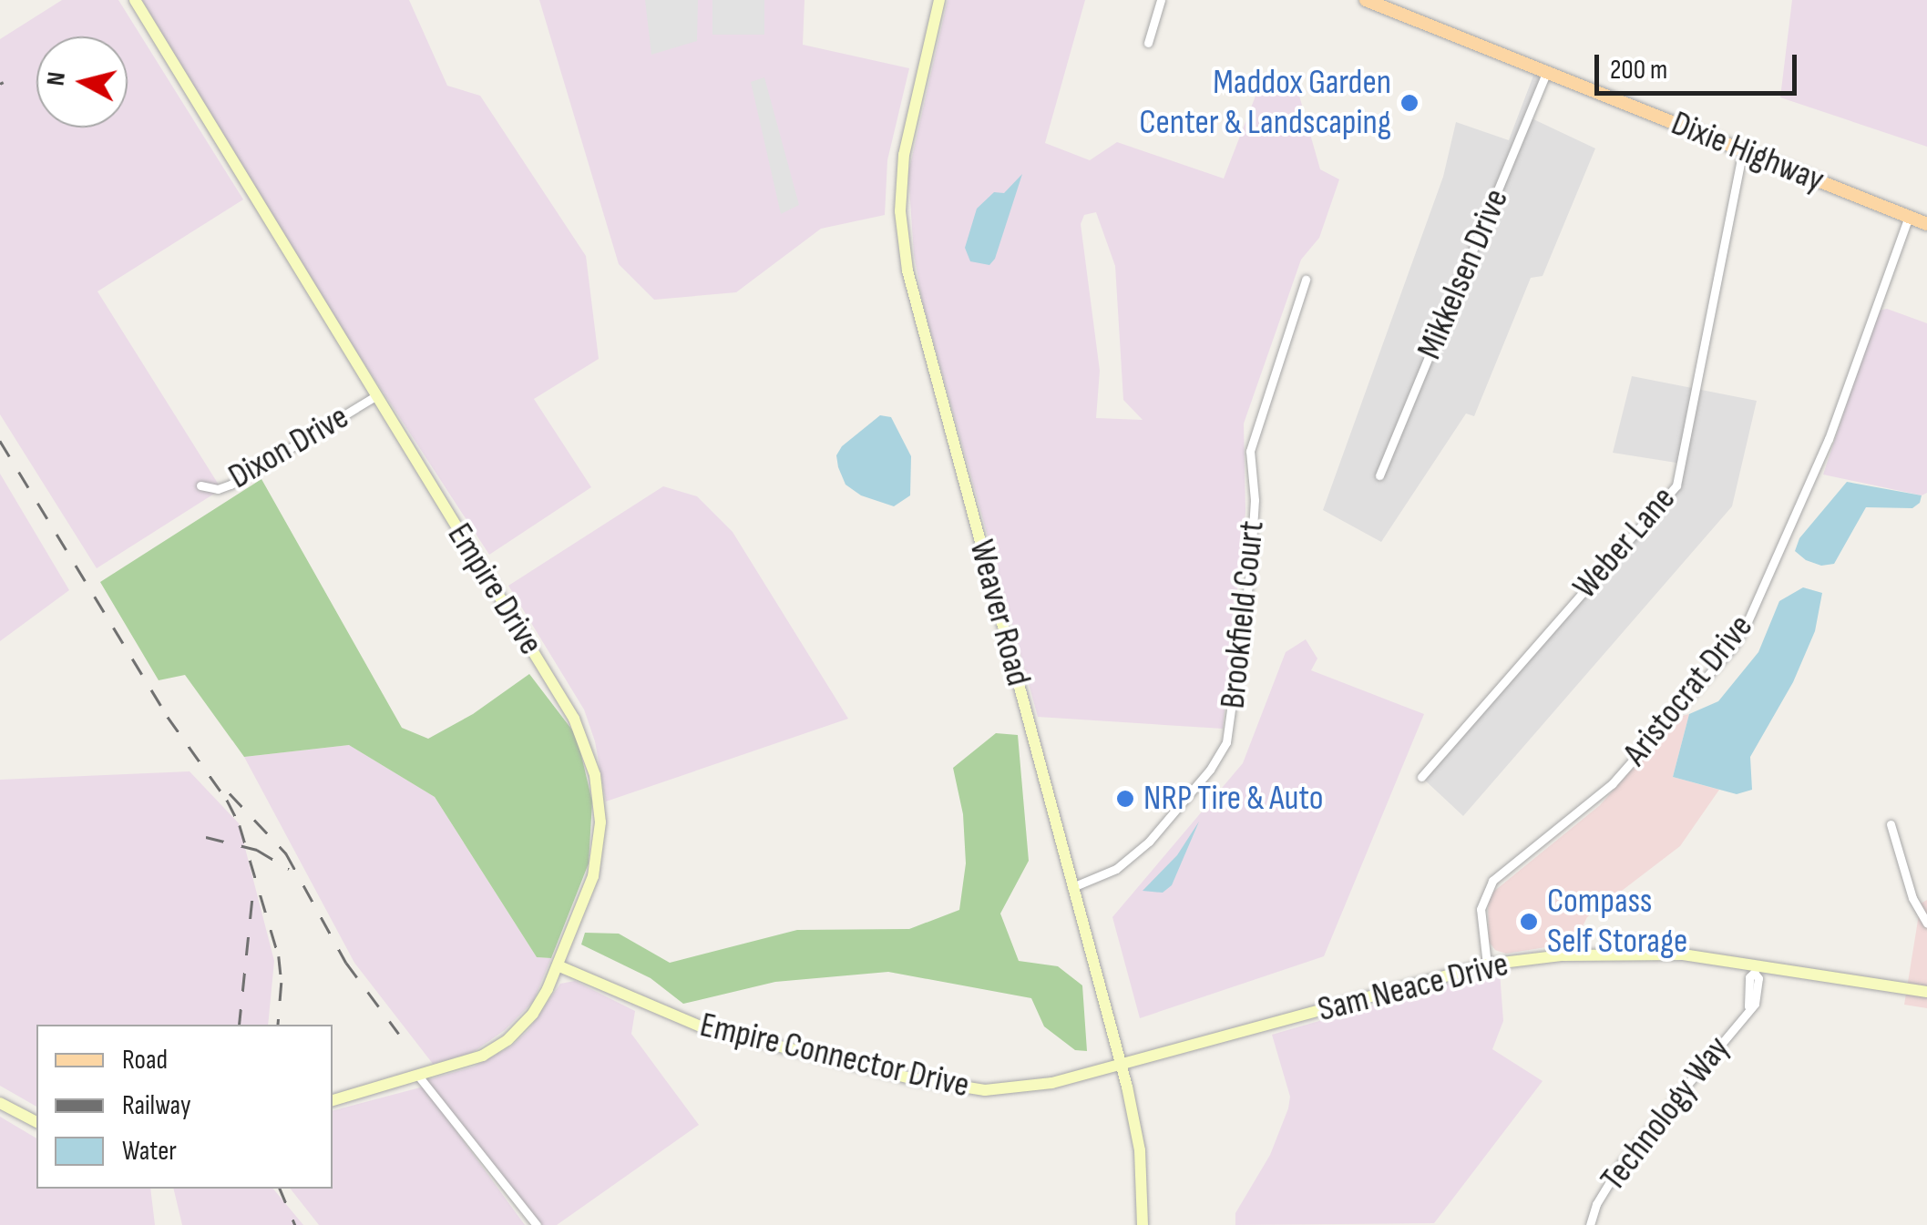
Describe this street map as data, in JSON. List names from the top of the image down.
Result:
{
  "streets": {
    "main road": ["Dixie Highway"],
    "street": [
      "Mikkelsen Drive",
      "Dixon Drive",
      "Weber Lane",
      "Empire Drive",
      "Weaver Road",
      "Brookfield Court",
      "Aristocrat Drive",
      "Sam Neace Drive",
      "Empire Connector Drive",
      "Technology Way"
    ]
  },
  "crossings": [
    ["Dixie Highway", "Mikkelsen Drive"],
    ["Dixie Highway", "Weber Lane"],
    ["Dixie Highway", "Aristocrat Drive"],
    ["Dixon Drive", "Empire Drive"],
    ["Empire Drive", "Empire Connector Drive"],
    ["Weaver Road", "Brookfield Court"],
    ["Weaver Road", "Sam Neace Drive"],
    ["Weaver Road", "Empire Connector Drive"],
    ["Aristocrat Drive", "Sam Neace Drive"],
    ["Sam Neace Drive", "Empire Connector Drive"],
    ["Sam Neace Drive", "Technology Way"]
  ],
  "places": ["Maddox Garden Center & Landscaping", "NRP Tire & Auto", "Compass Self Storage"],
  "legend": ["Road", "Railway", "Water"],
  "scale_bar": "200 m",
  "north": "left"
}
